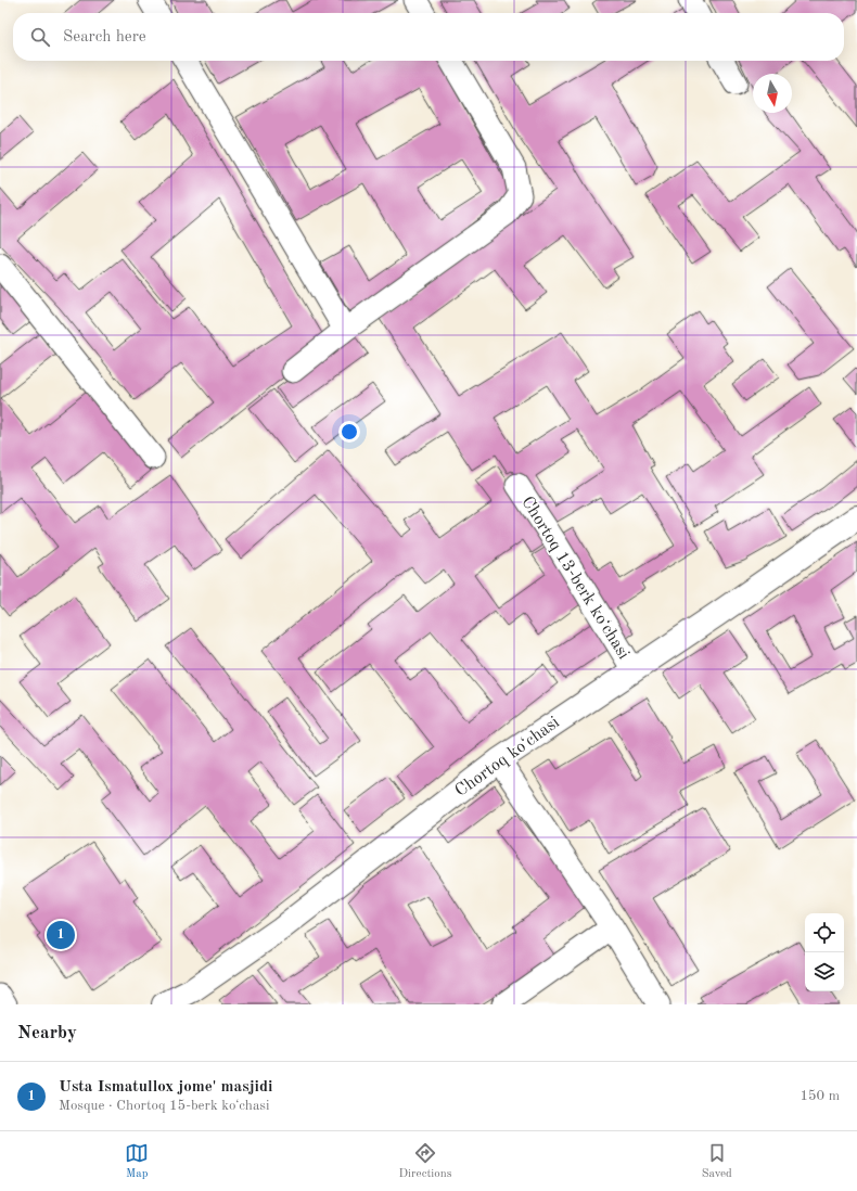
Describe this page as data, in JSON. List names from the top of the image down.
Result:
{
  "streets": {
    "main road": ["Chortoq koʻchasi"],
    "street": ["Chortoq 13-berk koʻchasi"]
  },
  "crossings": [
    ["Chortoq 13-berk koʻchasi", "Chortoq koʻchasi"]
  ],
  "north": "bottom",
  "page": {
    "search": "Search here",
    "pins": "1",
    "heading": "Nearby",
    "list": [
      {
        "mark": "1",
        "name": "Usta Ismatullox jome' masjidi",
        "note": "Mosque · Chortoq 15-berk koʻchasi",
        "value": "150 m"
      }
    ],
    "nav": ["Map", "Directions", "Saved"]
  }
}
